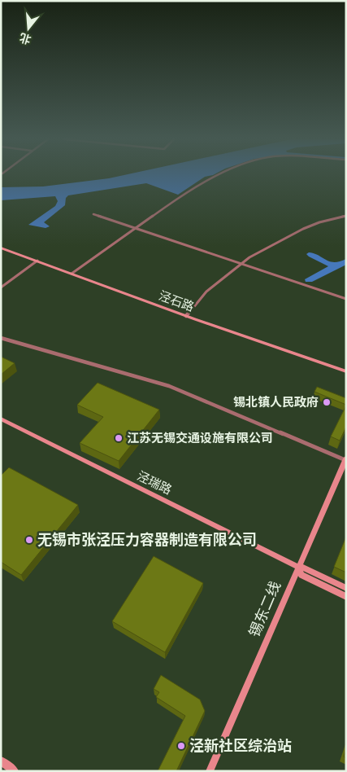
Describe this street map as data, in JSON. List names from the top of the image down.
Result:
{
  "streets": {
    "street": ["泾石路", "泾瑞路", "锡东二线"]
  },
  "crossings": [
    ["泾瑞路", "锡东二线"]
  ],
  "places": [
    "锡北镇人民政府",
    "江苏无锡交通设施有限公司",
    "无锡市张泾压力容器制造有限公司",
    "泾新社区综治站"
  ],
  "north": "bottom"
}
